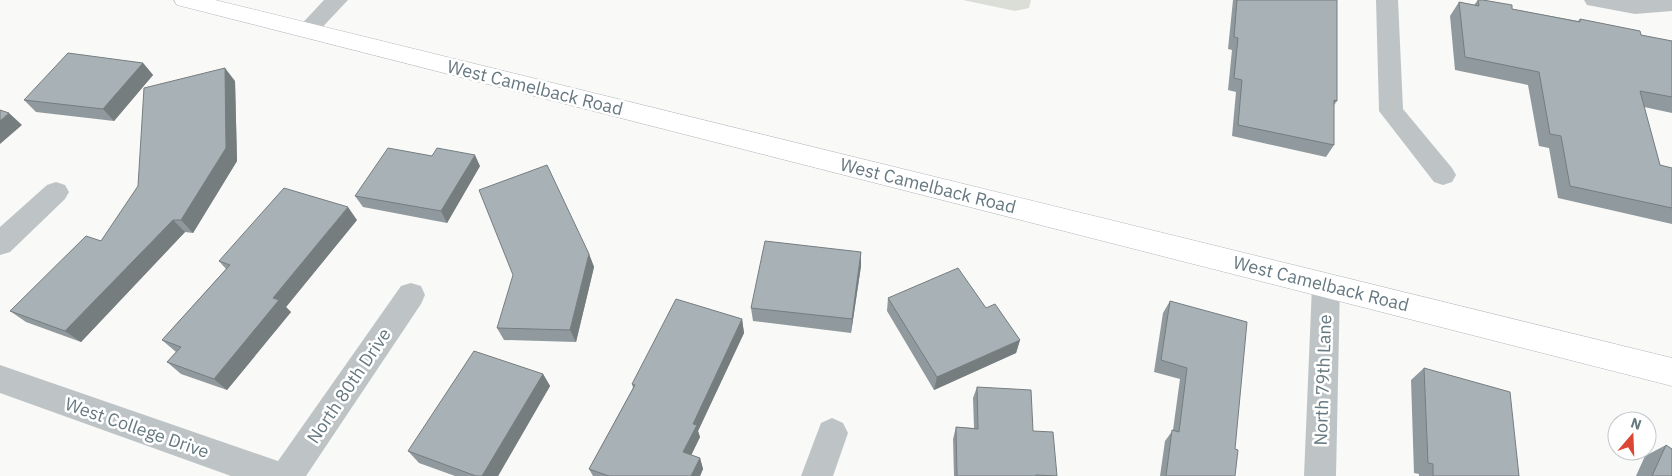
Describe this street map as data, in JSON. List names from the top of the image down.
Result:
{
  "streets": {
    "main road": ["West Camelback Road"],
    "street": ["North 79th Lane", "North 80th Drive", "West College Drive"]
  },
  "crossings": [
    ["West Camelback Road", "North 79th Lane"]
  ],
  "north": "top"
}
